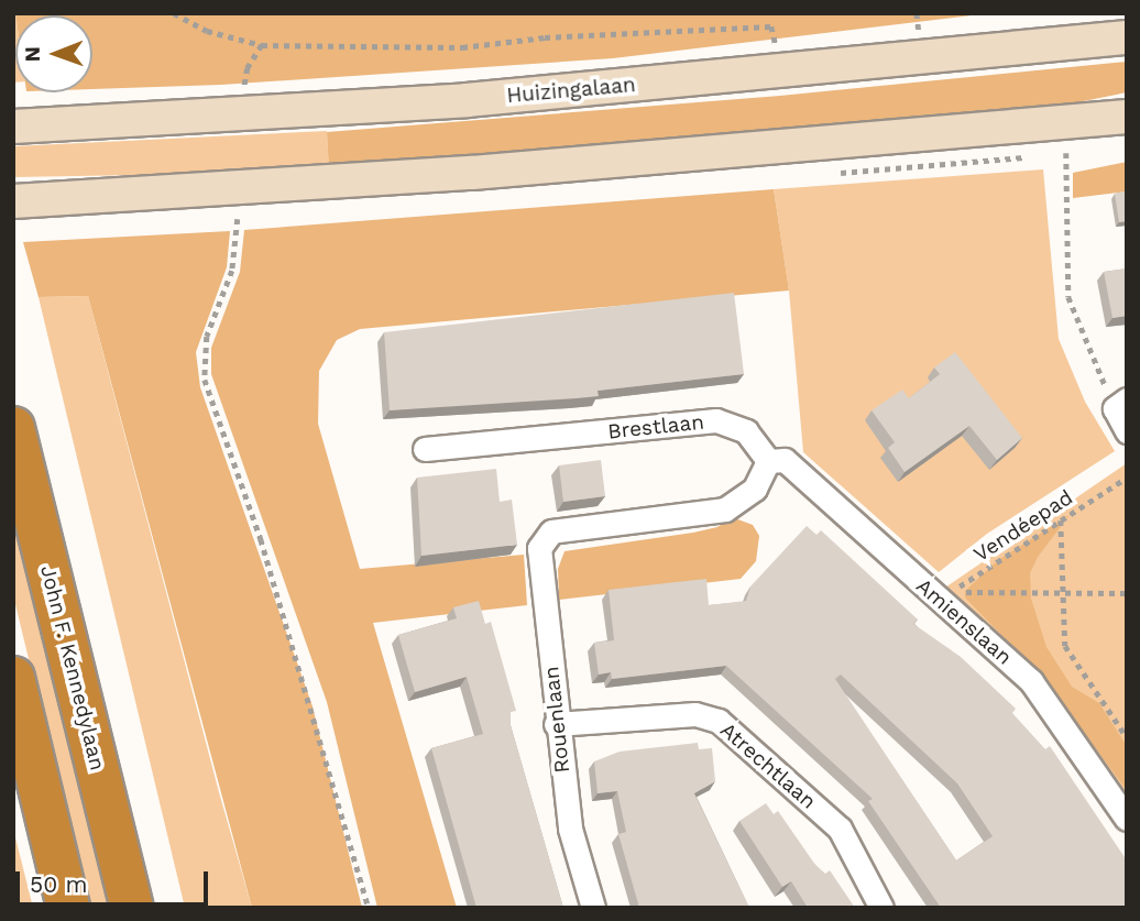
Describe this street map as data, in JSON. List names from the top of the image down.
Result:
{
  "streets": {
    "highway": ["John F. Kennedylaan"],
    "main road": ["Huizingalaan"],
    "street": [
      "Brestlaan",
      "Amienslaan",
      "Rouenlaan",
      "Atrechtlaan"
    ],
    "path": ["Vendéepad"]
  },
  "crossings": [
    ["Brestlaan", "Amienslaan"],
    ["Brestlaan", "Rouenlaan"],
    ["Amienslaan", "Rouenlaan"],
    ["Rouenlaan", "Atrechtlaan"]
  ],
  "scale_bar": "50 m",
  "north": "left"
}
